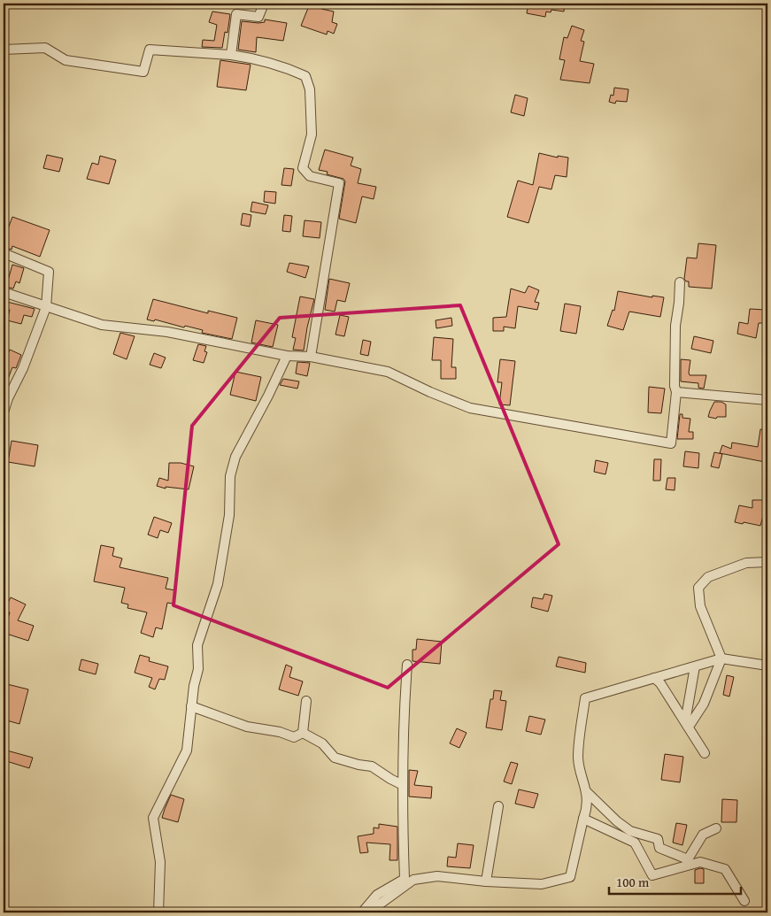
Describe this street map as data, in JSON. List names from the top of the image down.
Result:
{
  "scale_bar": "100 m"
}
